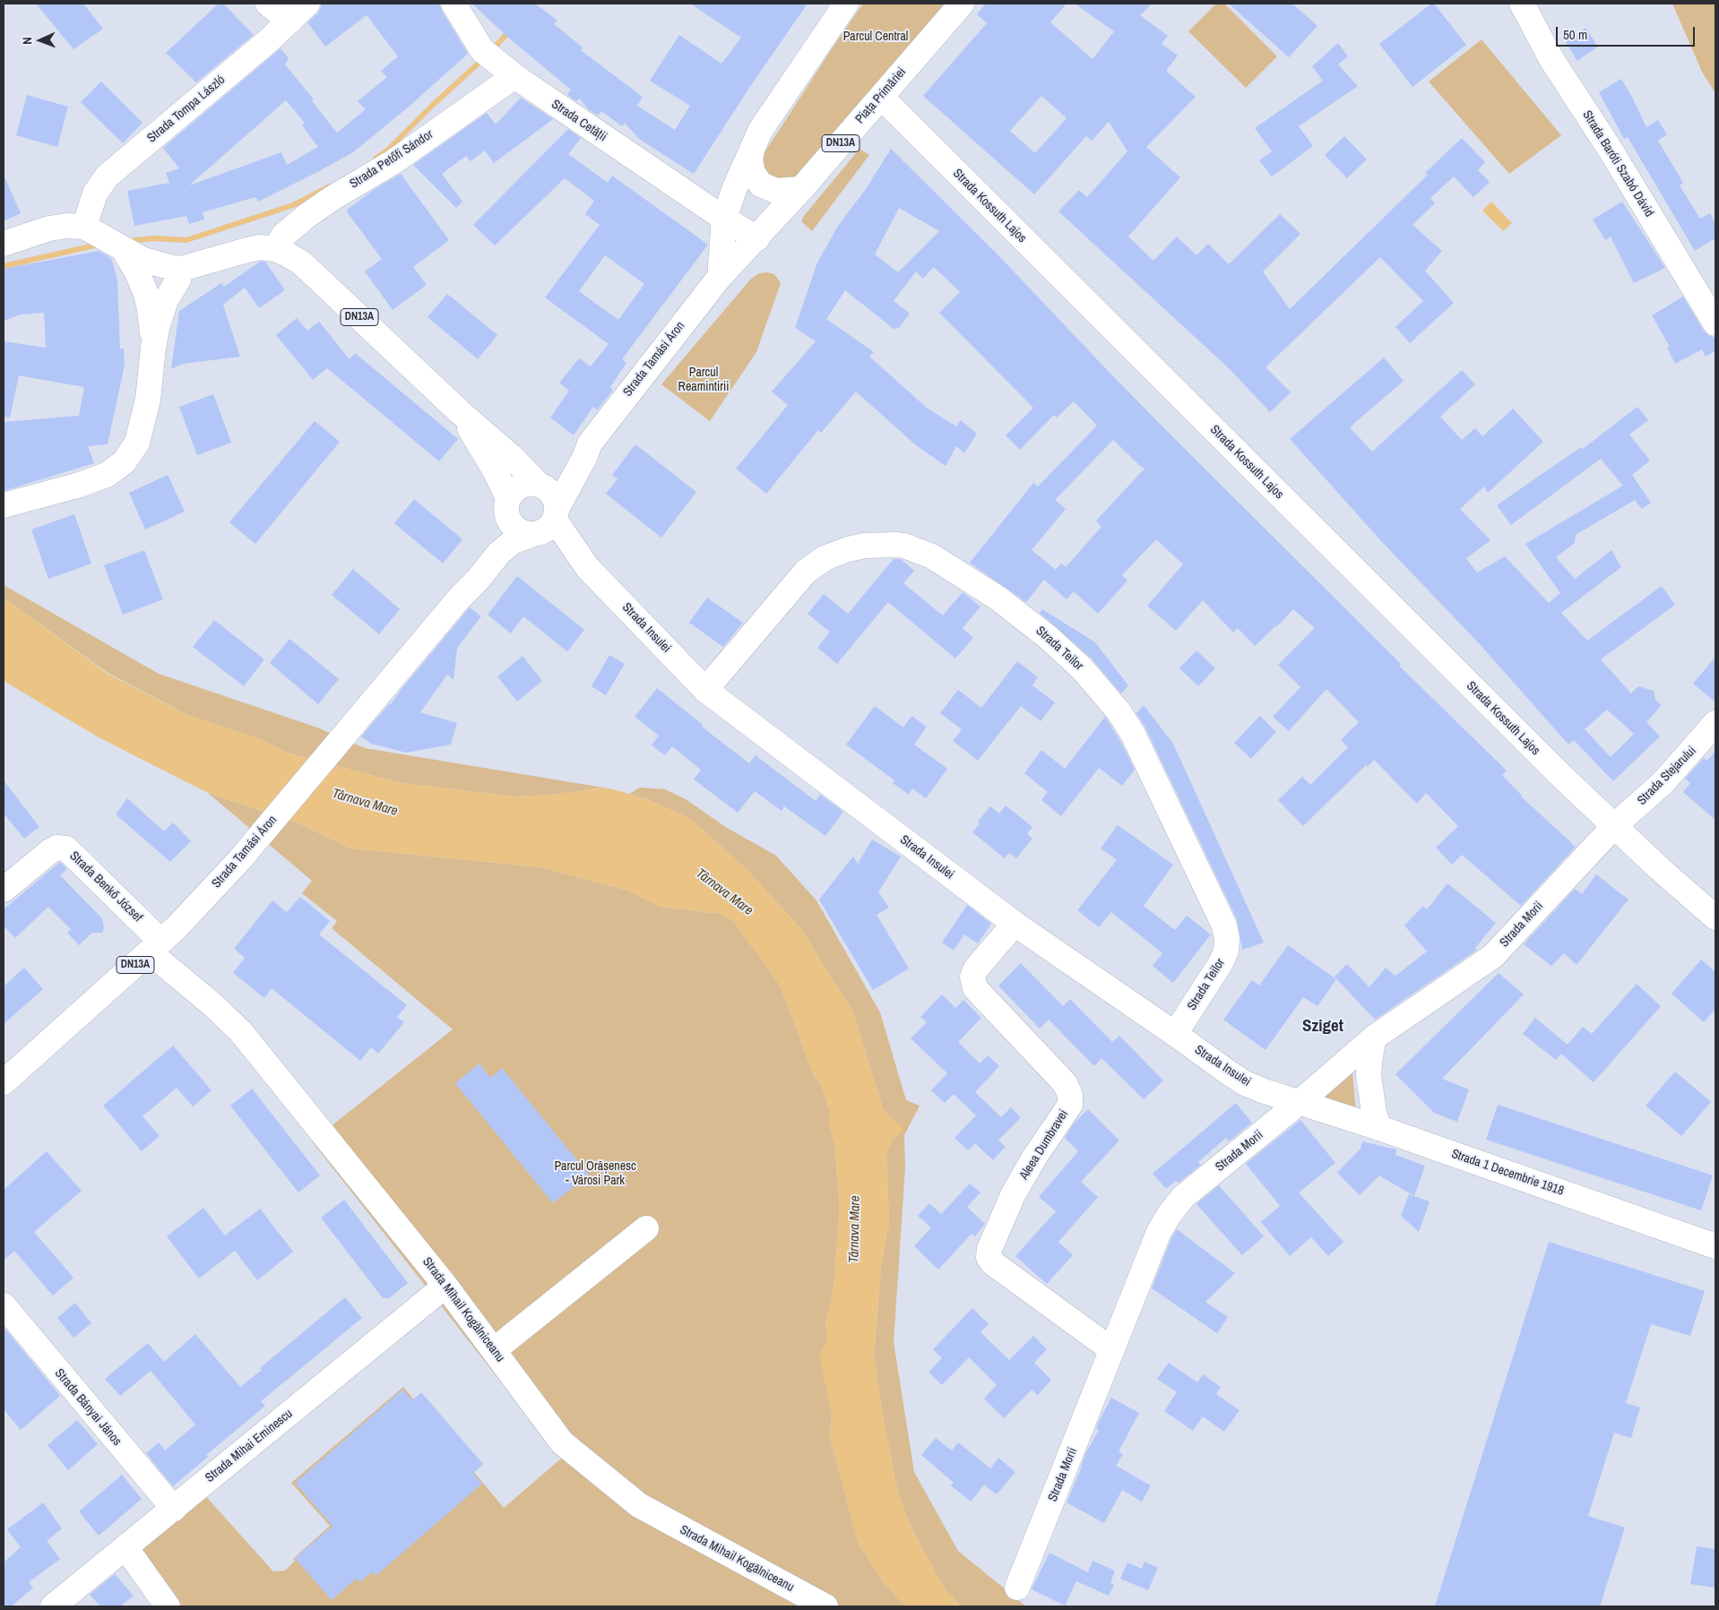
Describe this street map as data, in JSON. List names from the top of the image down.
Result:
{
  "streets": {
    "street": [
      "Piața Primăriei",
      "Strada Tompa László",
      "Strada Cetății",
      "DN13A",
      "Strada Petőfi Sándor",
      "Strada Baróti Szabó Dávid",
      "Strada Kossuth Lajos",
      "Strada Tamási Áron",
      "Strada Insulei",
      "Strada Teilor",
      "Strada Stejarului",
      "Strada Benkő József",
      "Strada Morii",
      "Aleea Dumbravei",
      "Strada 1 Decembrie 1918",
      "Strada Mihail Kogălniceanu",
      "Strada Bányai János",
      "Strada Mihai Eminescu"
    ]
  },
  "crossings": [
    ["Piața Primăriei", "Strada Cetății"],
    ["Piața Primăriei", "Strada Kossuth Lajos"],
    ["Piața Primăriei", "Strada Tamási Áron"],
    ["Strada Cetății", "Strada Petőfi Sándor"],
    ["DN13A", "Strada Petőfi Sándor"],
    ["DN13A", "Strada Tamási Áron"],
    ["DN13A", "Strada Insulei"],
    ["Strada Kossuth Lajos", "Strada Stejarului"],
    ["Strada Kossuth Lajos", "Strada Morii"],
    ["Strada Tamási Áron", "Strada Insulei"],
    ["Strada Tamási Áron", "Strada Benkő József"],
    ["Strada Tamási Áron", "Strada Mihail Kogălniceanu"],
    ["Strada Insulei", "Strada Teilor"],
    ["Strada Insulei", "Strada Morii"],
    ["Strada Insulei", "Aleea Dumbravei"],
    ["Strada Insulei", "Strada 1 Decembrie 1918"],
    ["Strada Stejarului", "Strada Morii"],
    ["Strada Benkő József", "Strada Mihail Kogălniceanu"],
    ["Strada Morii", "Aleea Dumbravei"],
    ["Strada Morii", "Strada 1 Decembrie 1918"],
    ["Strada Mihail Kogălniceanu", "Strada Mihai Eminescu"],
    ["Strada Bányai János", "Strada Mihai Eminescu"]
  ],
  "districts": ["Sziget"],
  "water": ["Târnava Mare"],
  "parks": ["Parcul Central", "Parcul Reamintirii", "Parcul Orășenesc - Városi Park"],
  "scale_bar": "50 m",
  "north": "left"
}
